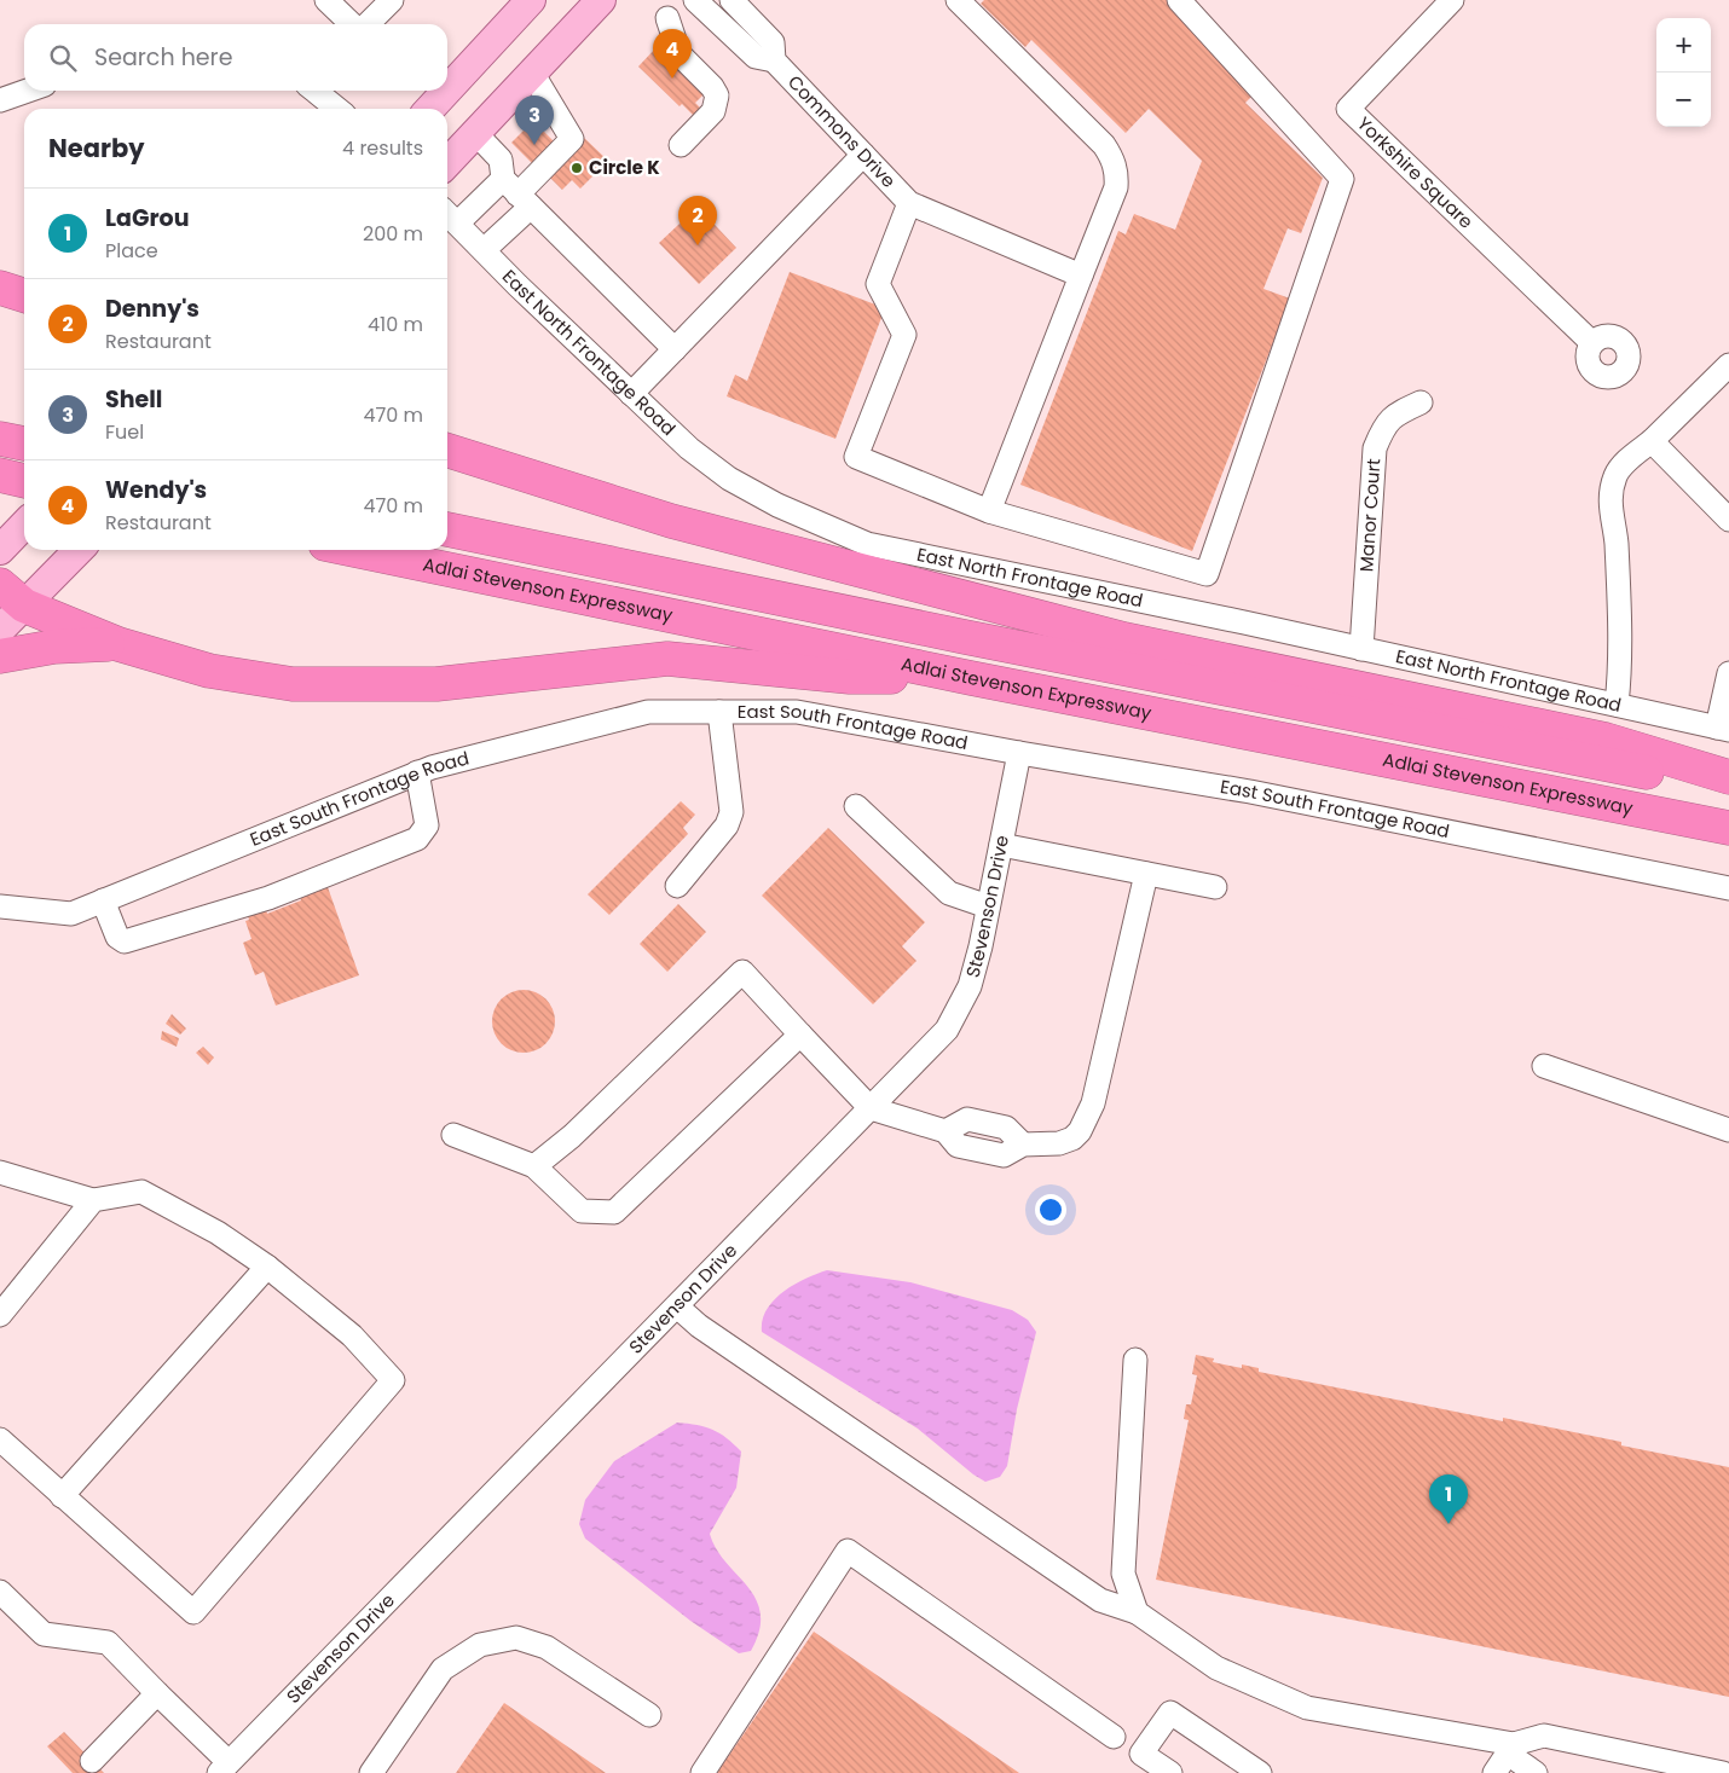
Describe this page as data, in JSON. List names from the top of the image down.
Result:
{
  "streets": {
    "highway": ["Adlai Stevenson Expressway"],
    "street": [
      "Commons Drive",
      "Yorkshire Square",
      "East North Frontage Road",
      "Manor Court",
      "East South Frontage Road",
      "Stevenson Drive"
    ]
  },
  "crossings": [
    ["East North Frontage Road", "Manor Court"],
    ["East South Frontage Road", "Stevenson Drive"]
  ],
  "places": ["Circle K"],
  "page": {
    "map_buttons": ["+", "−"],
    "search": "Search here",
    "pins": [
      "4",
      "3",
      "2",
      "1"
    ],
    "heading": ["Nearby", "4 results"],
    "list": [
      {
        "mark": "1",
        "name": "LaGrou",
        "note": "Place",
        "value": "200 m"
      },
      {
        "mark": "2",
        "name": "Denny's",
        "note": "Restaurant",
        "value": "410 m"
      },
      {
        "mark": "3",
        "name": "Shell",
        "note": "Fuel",
        "value": "470 m"
      },
      {
        "mark": "4",
        "name": "Wendy's",
        "note": "Restaurant",
        "value": "470 m"
      }
    ]
  }
}
